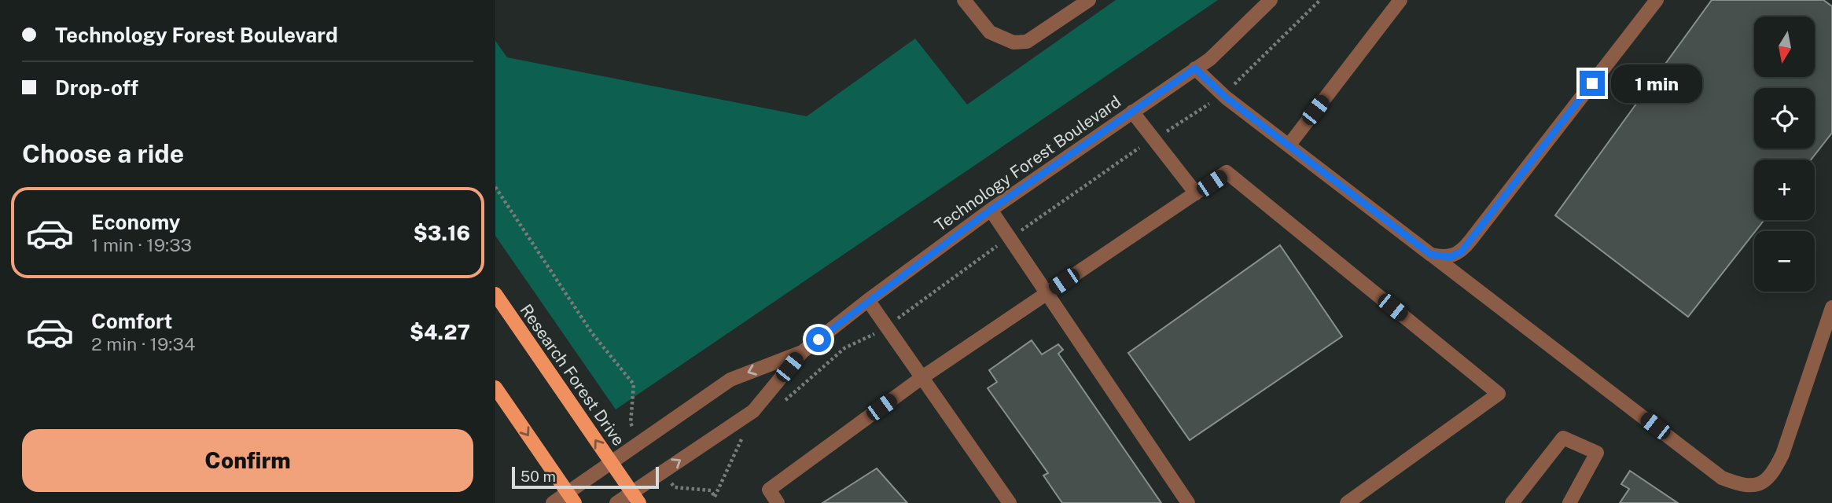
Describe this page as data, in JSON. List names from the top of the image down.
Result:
{
  "streets": {
    "main road": ["Research Forest Drive"],
    "street": ["Technology Forest Boulevard"]
  },
  "crossings": [
    ["Technology Forest Boulevard", "Research Forest Drive"]
  ],
  "scale_bar": "50 m",
  "north": "bottom",
  "page": {
    "banner": ["Technology Forest Boulevard", "Drop-off"],
    "map_buttons": ["+", "−"],
    "bubble": "1 min",
    "heading": "Choose a ride",
    "list": [
      {
        "name": "Economy",
        "note": "1 min · 19:33",
        "value": "$3.16"
      },
      {
        "name": "Comfort",
        "note": "2 min · 19:34",
        "value": "$4.27"
      }
    ],
    "buttons": "Confirm",
    "scale": "50 m"
  }
}
